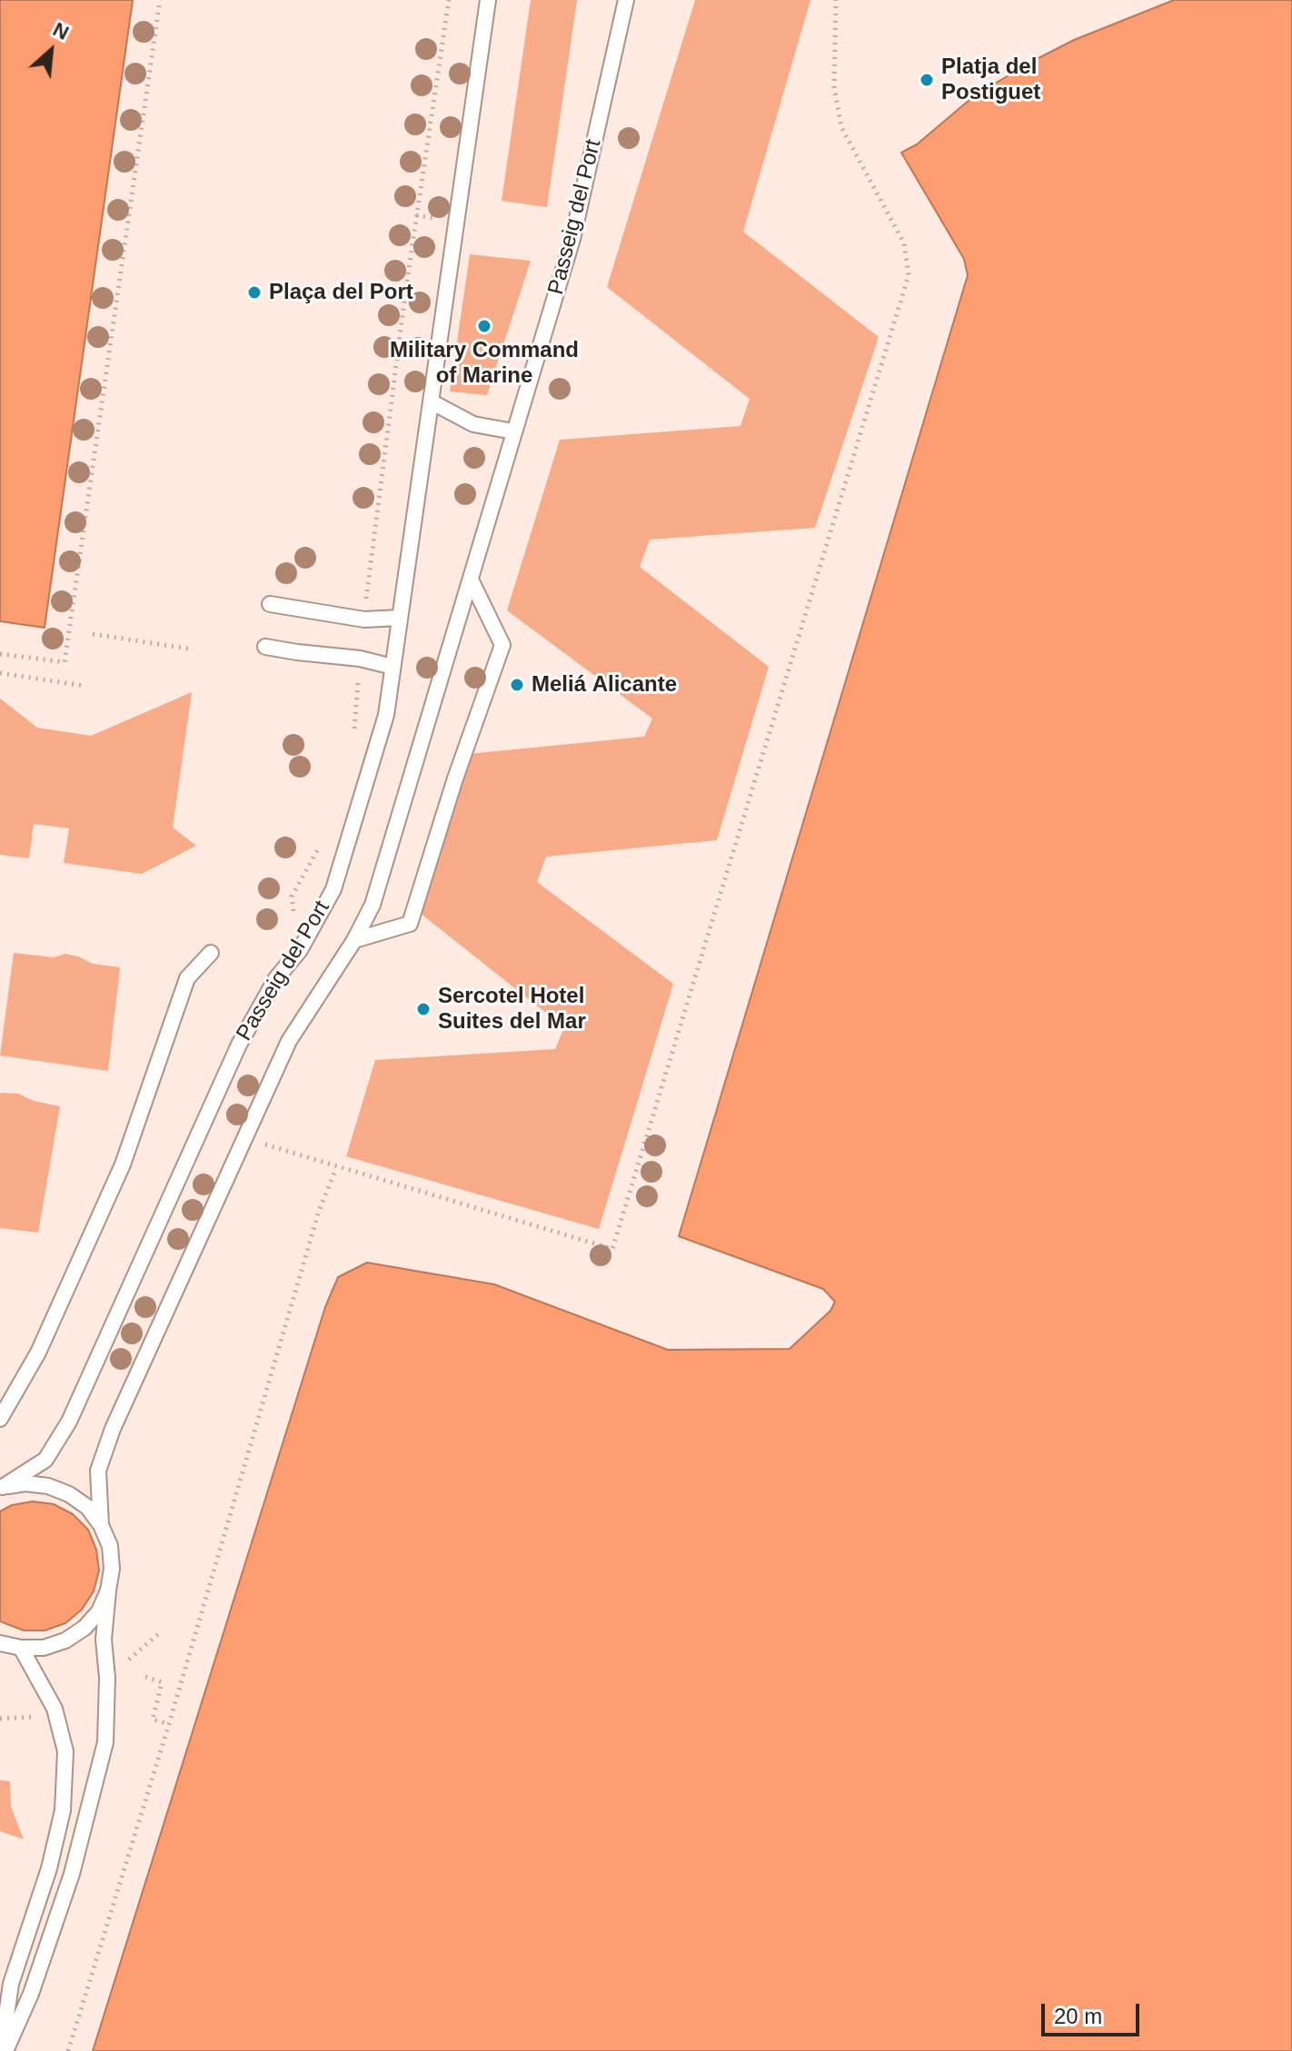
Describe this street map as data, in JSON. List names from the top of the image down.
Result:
{
  "streets": {
    "lane": ["Passeig del Port"]
  },
  "places": [
    "Platja del Postiguet",
    "Plaça del Port",
    "Military Command of Marine",
    "Meliá Alicante",
    "Sercotel Hotel Suites del Mar"
  ],
  "scale_bar": "20 m",
  "north": "top right"
}
